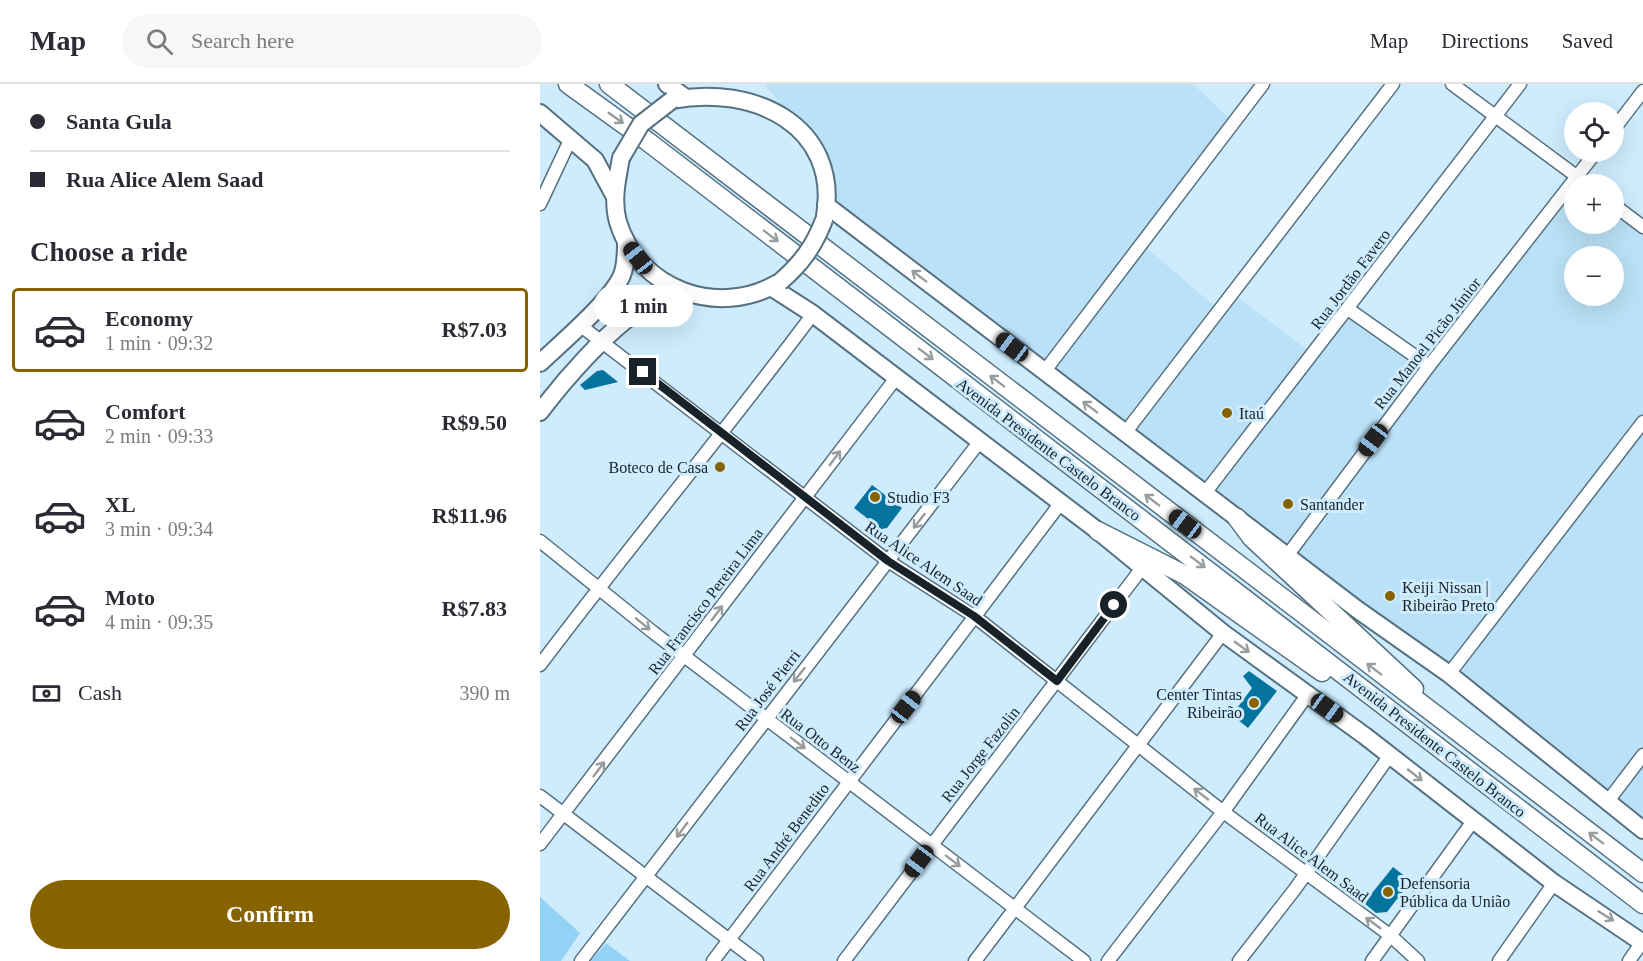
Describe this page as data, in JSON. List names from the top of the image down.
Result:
{
  "streets": {
    "main road": ["Avenida Presidente Castelo Branco"],
    "street": [
      "Rua Jordão Favero",
      "Rua Manoel Picão Júnior",
      "Rua Alice Alem Saad",
      "Rua Francisco Pereira Lima",
      "Rua José Pierri",
      "Rua Otto Benz",
      "Rua Jorge Fazolin",
      "Rua André Benedito"
    ]
  },
  "crossings": [
    ["Rua Alice Alem Saad", "Rua Francisco Pereira Lima"],
    ["Rua Alice Alem Saad", "Rua José Pierri"],
    ["Rua Alice Alem Saad", "Rua Jorge Fazolin"],
    ["Rua Alice Alem Saad", "Rua André Benedito"],
    ["Rua Francisco Pereira Lima", "Rua Otto Benz"],
    ["Rua José Pierri", "Rua Otto Benz"],
    ["Rua Otto Benz", "Rua Jorge Fazolin"],
    ["Rua Otto Benz", "Rua André Benedito"]
  ],
  "one_way": ["Rua José Pierri", "Rua Otto Benz"],
  "places": [
    "Itaú",
    "Boteco de Casa",
    "Studio F3",
    "Santander",
    "Keiji Nissan | Ribeirão Preto",
    "Center Tintas Ribeirão",
    "Defensoria Pública da União"
  ],
  "page": {
    "header": "Map",
    "search": "Search here",
    "nav": ["Map", "Directions", "Saved"],
    "banner": ["Santa Gula", "Rua Alice Alem Saad"],
    "map_buttons": ["+", "−"],
    "heading": "Choose a ride",
    "bubble": "1 min",
    "list": [
      {
        "name": "Economy",
        "note": "1 min · 09:32",
        "value": "R$7.03"
      },
      {
        "name": "Comfort",
        "note": "2 min · 09:33",
        "value": "R$9.50"
      },
      {
        "name": "XL",
        "note": "3 min · 09:34",
        "value": "R$11.96"
      },
      {
        "name": "Moto",
        "note": "4 min · 09:35",
        "value": "R$7.83"
      }
    ],
    "pay": ["Cash", "390 m"],
    "buttons": "Confirm"
  }
}
